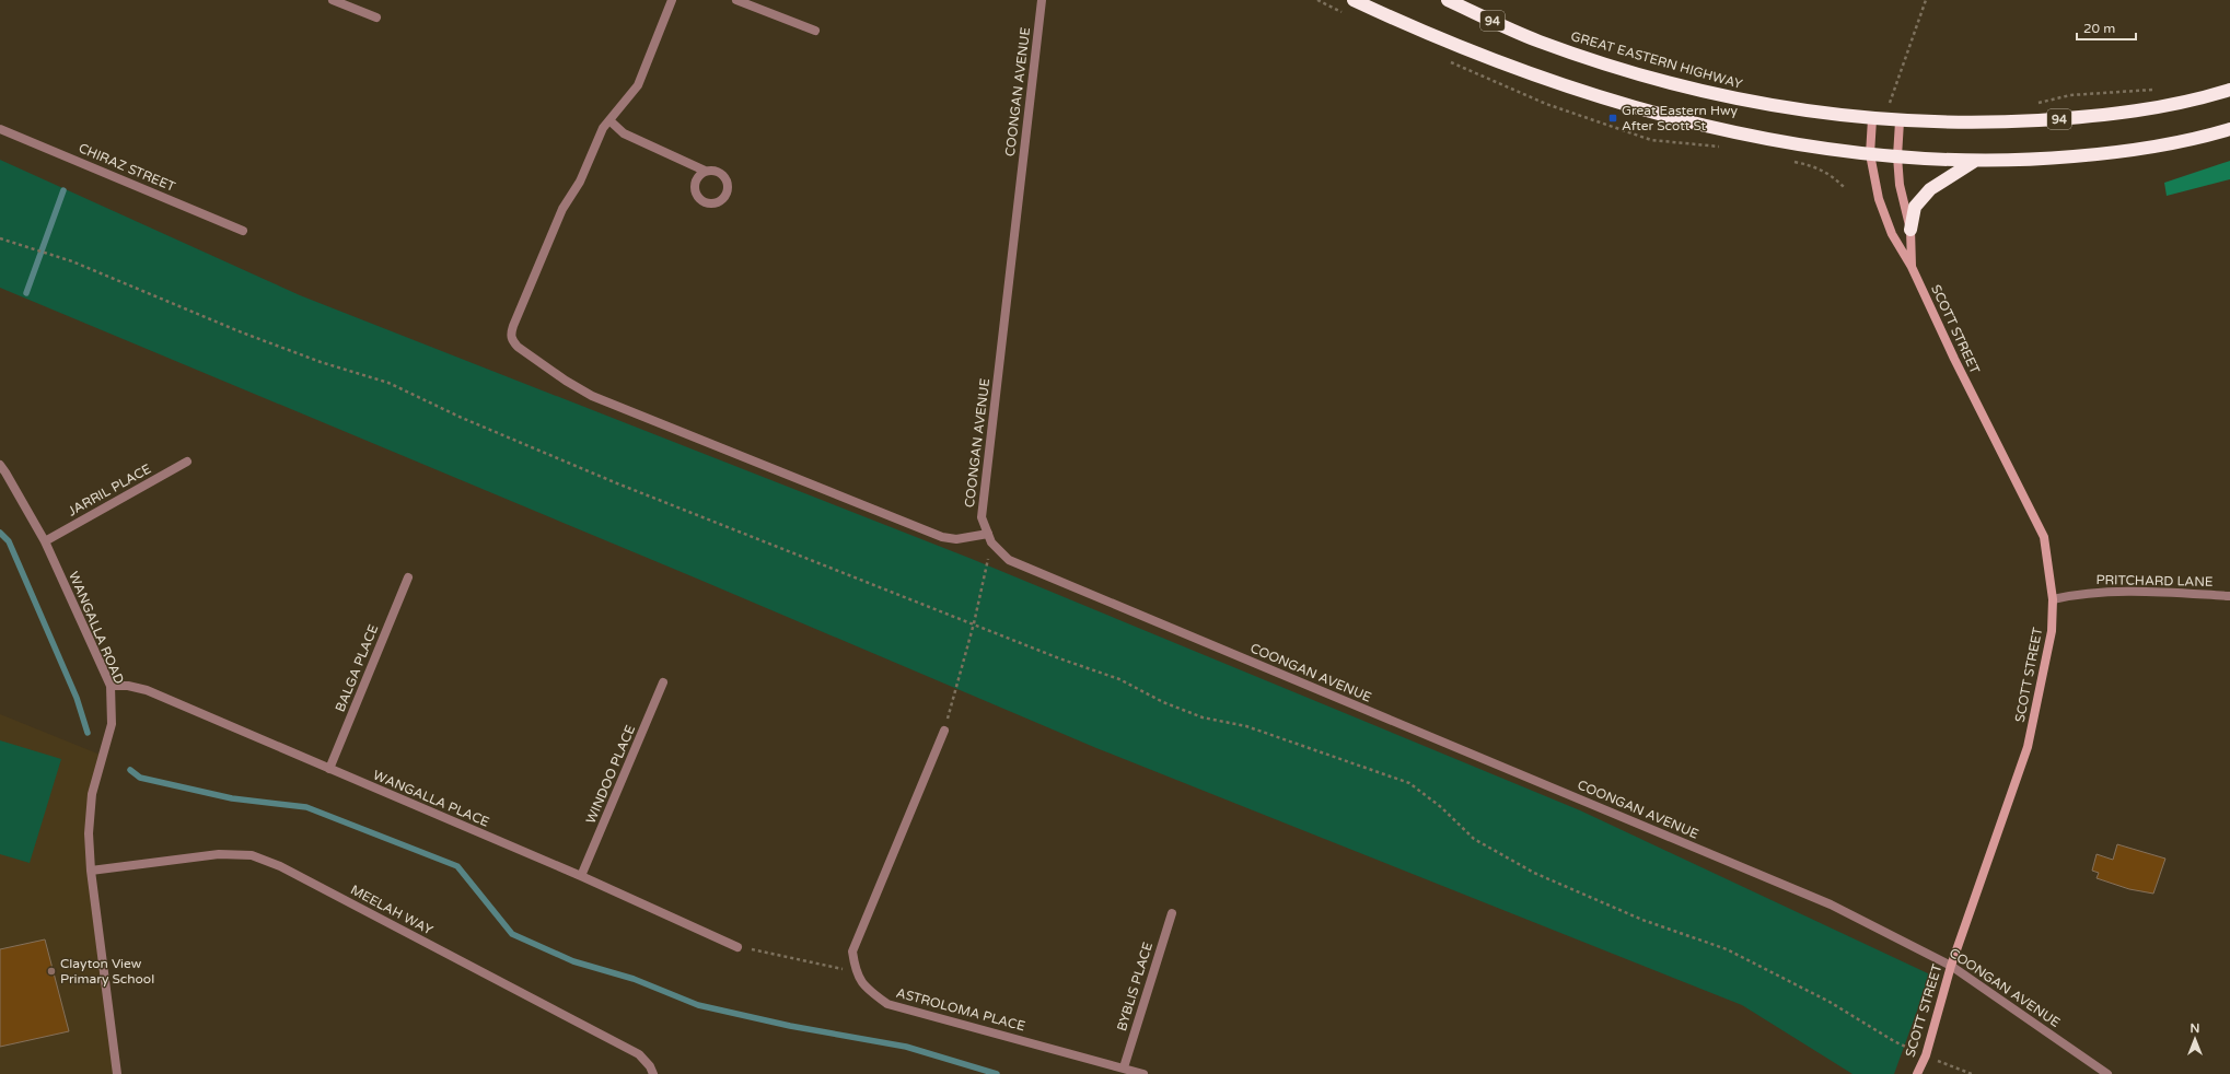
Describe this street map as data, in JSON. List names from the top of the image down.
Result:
{
  "streets": {
    "highway": ["94", "GREAT EASTERN HIGHWAY"],
    "main road": ["SCOTT STREET"],
    "street": [
      "COONGAN AVENUE",
      "CHIRAZ STREET",
      "JARRIL PLACE",
      "PRITCHARD LANE",
      "WANGALLA ROAD",
      "BALGA PLACE",
      "WINDOO PLACE",
      "WANGALLA PLACE",
      "MEELAH WAY",
      "BYBLIS PLACE",
      "ASTROLOMA PLACE"
    ]
  },
  "crossings": [
    ["GREAT EASTERN HIGHWAY", "SCOTT STREET"],
    ["COONGAN AVENUE", "SCOTT STREET"],
    ["SCOTT STREET", "PRITCHARD LANE"],
    ["JARRIL PLACE", "WANGALLA ROAD"],
    ["WANGALLA ROAD", "WANGALLA PLACE"],
    ["WANGALLA ROAD", "MEELAH WAY"],
    ["BALGA PLACE", "WANGALLA PLACE"],
    ["WINDOO PLACE", "WANGALLA PLACE"],
    ["BYBLIS PLACE", "ASTROLOMA PLACE"]
  ],
  "places": {
    "transit": ["Great Eastern Hwy After Scott St"],
    "other": ["Clayton View Primary School"]
  },
  "scale_bar": "20 m",
  "north": "top"
}
